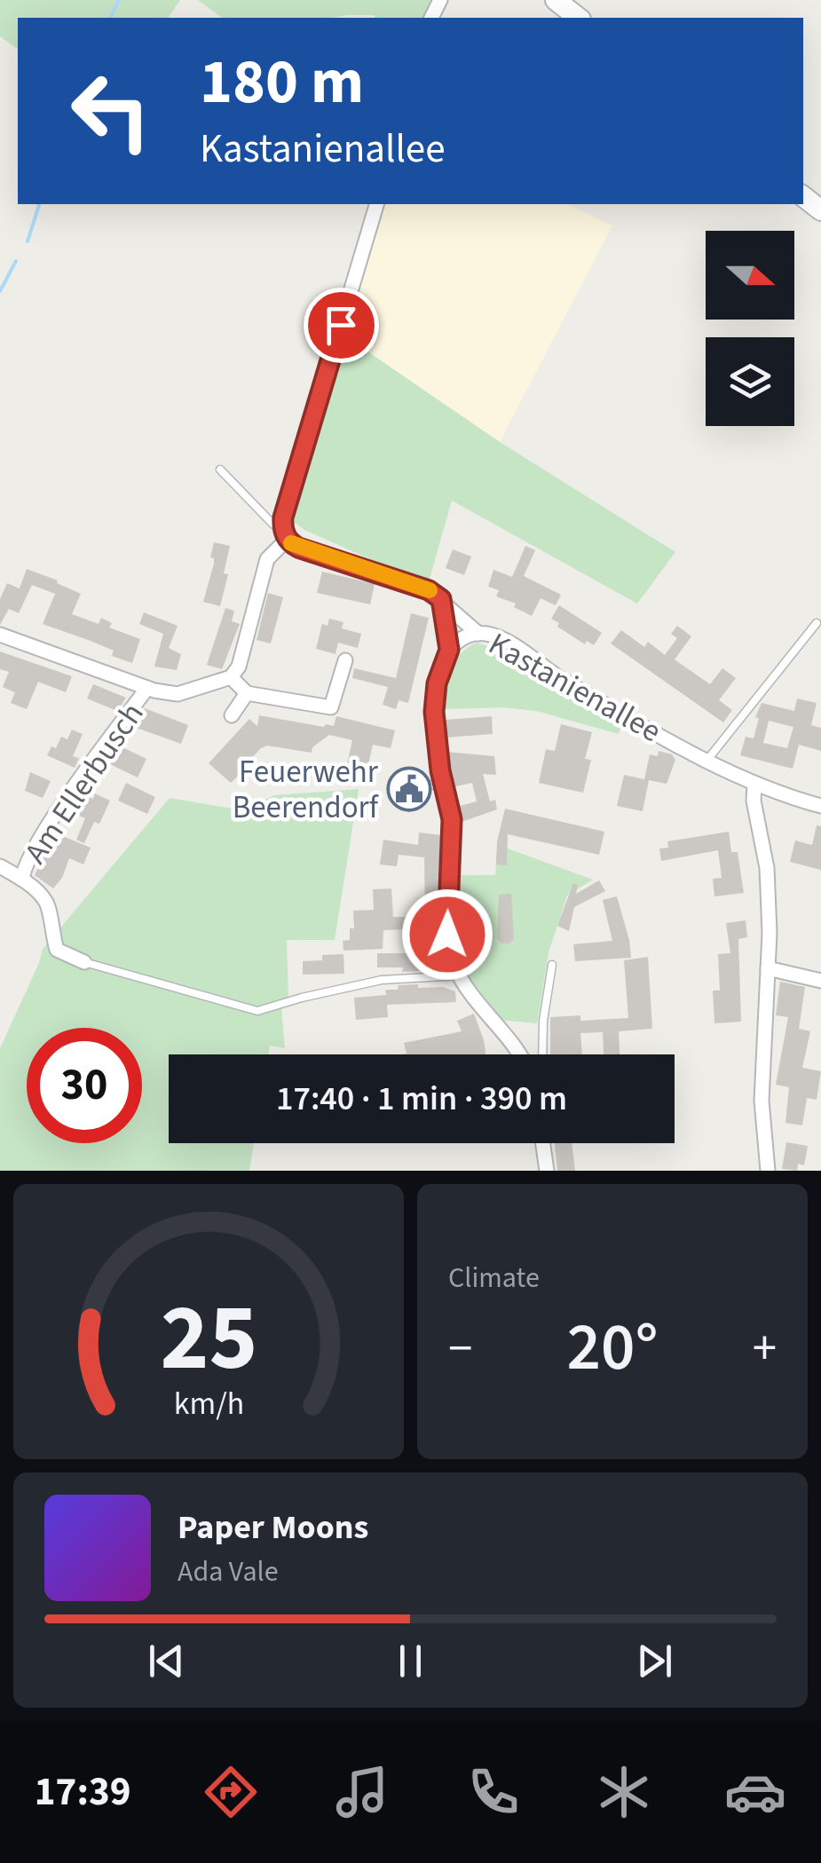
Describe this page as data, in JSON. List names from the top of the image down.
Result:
{
  "streets": {
    "street": ["Kastanienallee", "Am Ellerbusch"]
  },
  "places": {
    "public building": ["Feuerwehr Beerendorf"]
  },
  "north": "right",
  "page": {
    "turn": ["180 m", "Kastanienallee"],
    "limit": "30",
    "trip": "17:40 · 1 min · 390 m",
    "tile": "Climate",
    "heat": ["−", "20°", "+"],
    "song": ["Paper Moons", "Ada Vale"],
    "tabs": "17:39",
    "gauge": ["25", "km/h"]
  }
}
